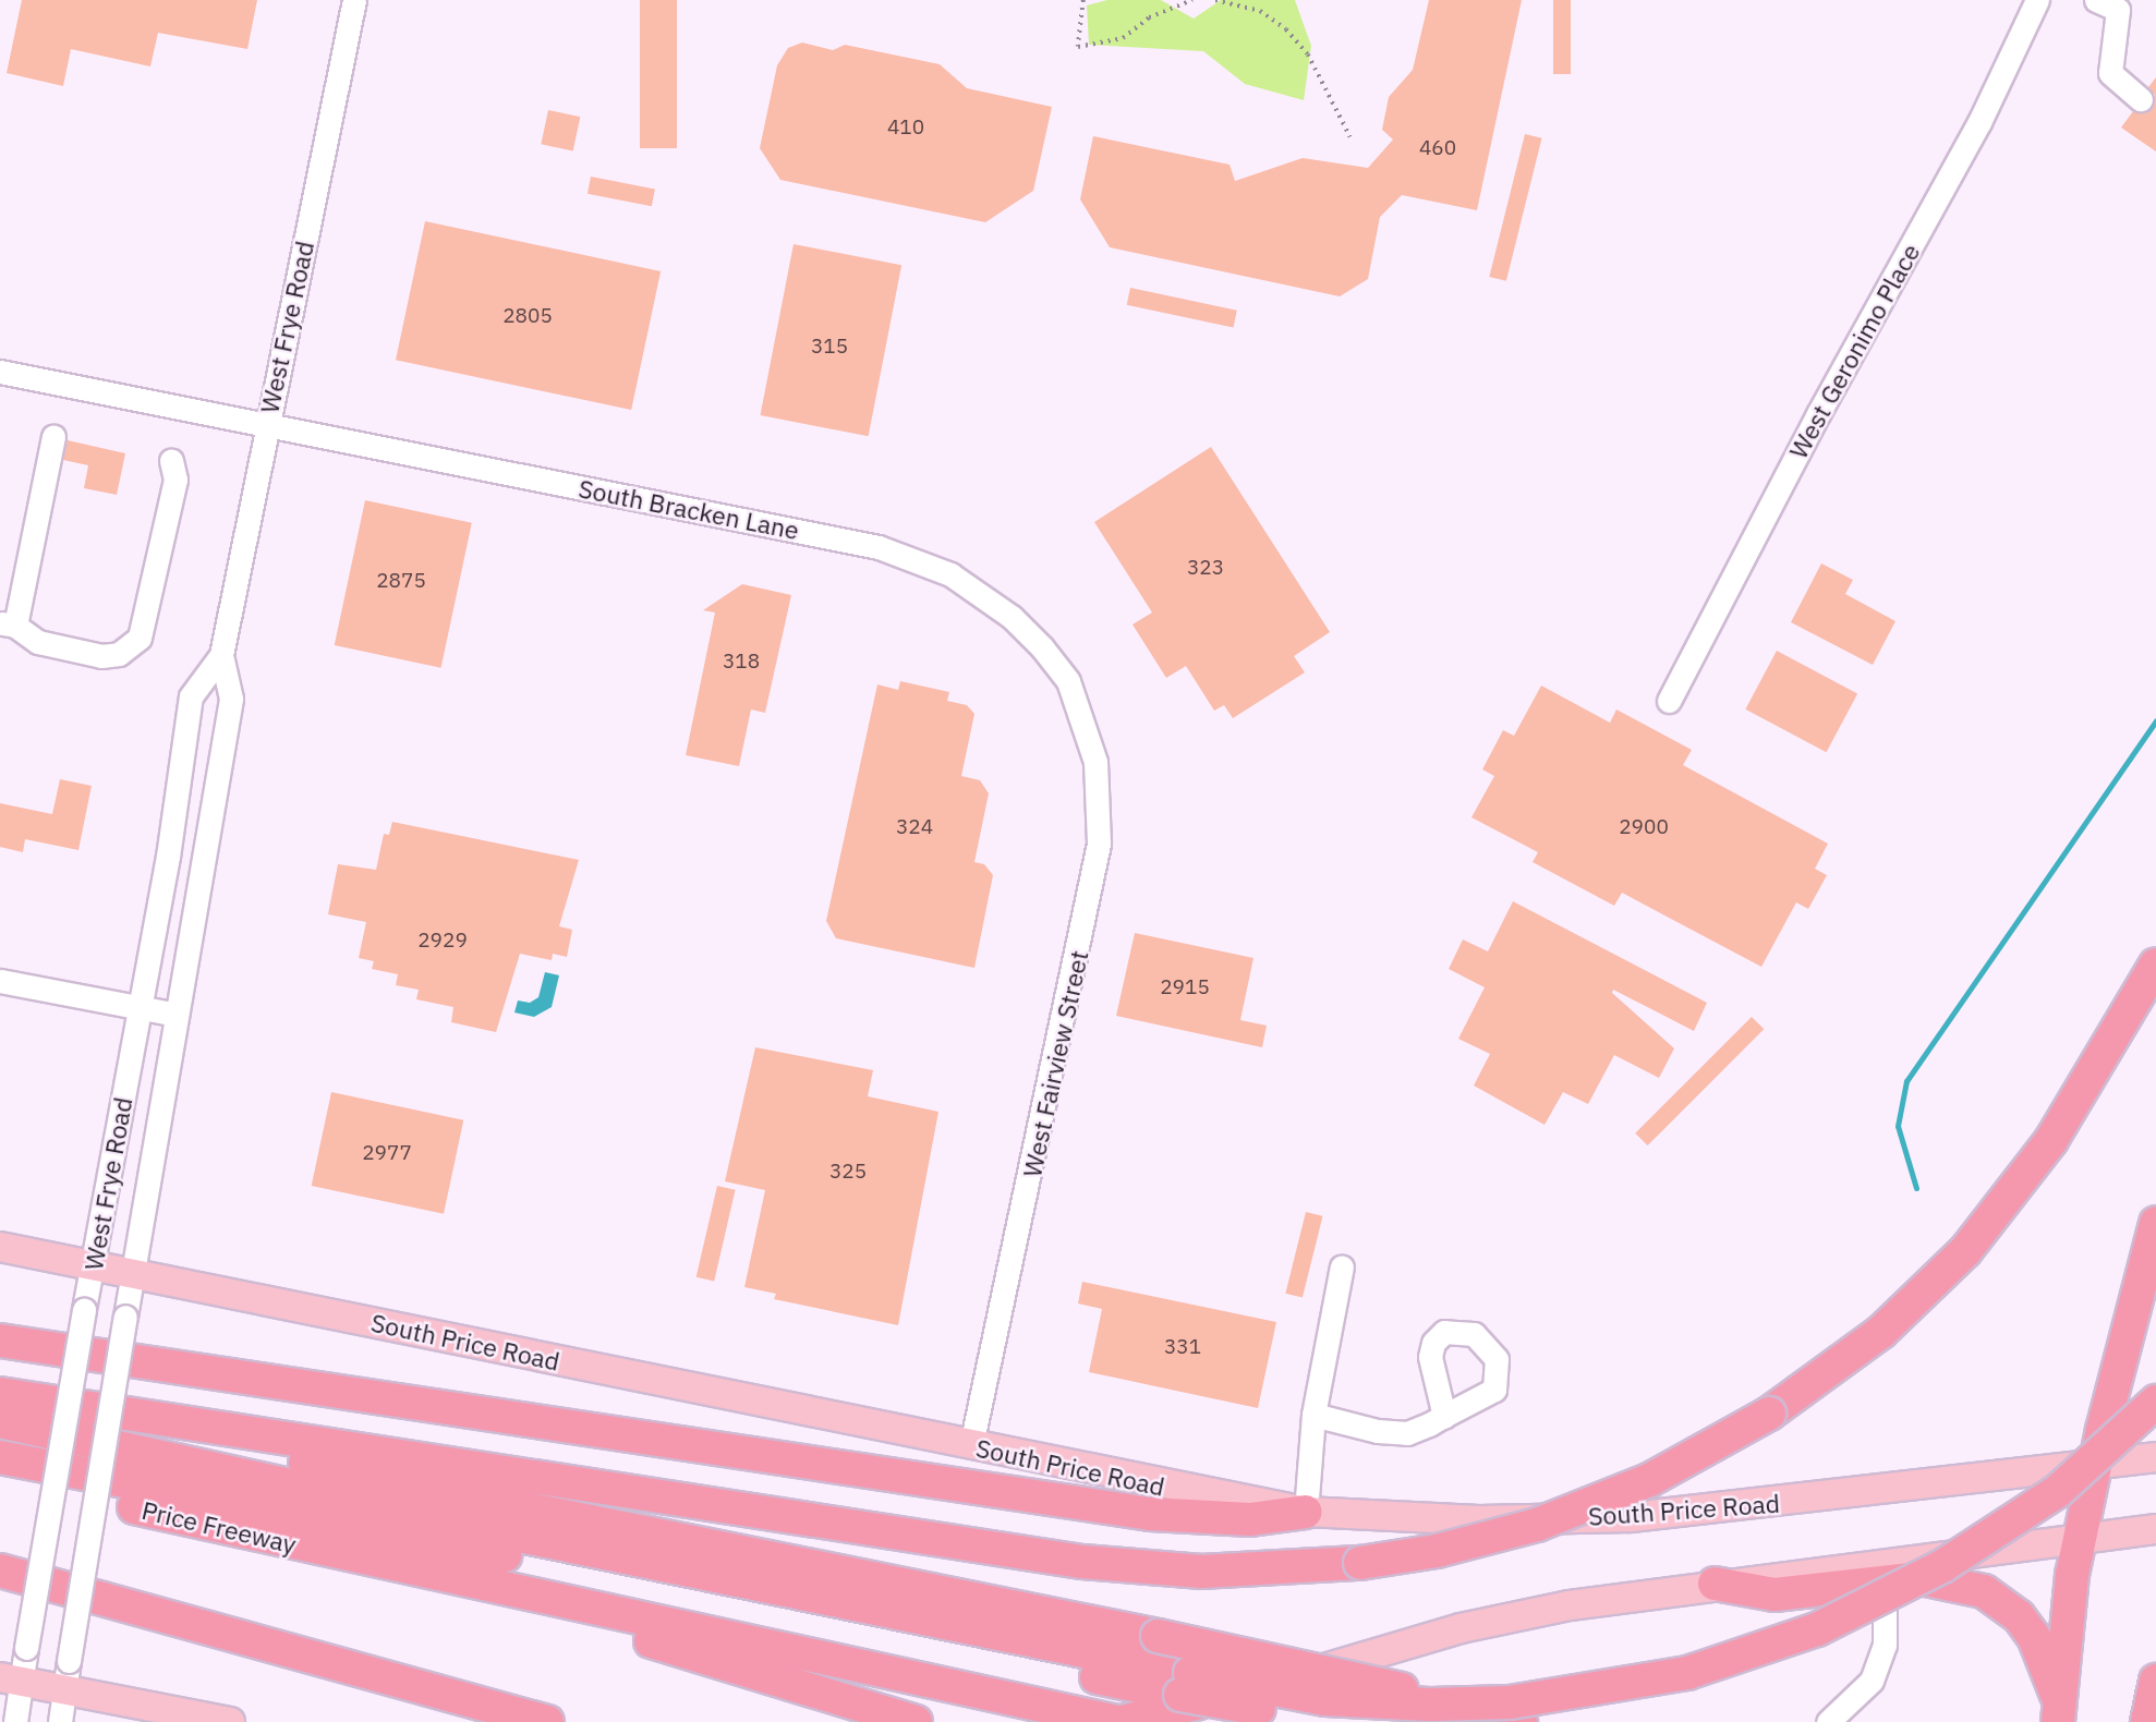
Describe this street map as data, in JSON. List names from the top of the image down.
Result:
{
  "streets": {
    "highway": ["Price Freeway"],
    "main road": ["South Price Road"],
    "street": [
      "West Frye Road",
      "West Geronimo Place",
      "South Bracken Lane",
      "West Fairview Street"
    ]
  },
  "crossings": [
    ["West Frye Road", "South Bracken Lane"],
    ["West Frye Road", "South Price Road"],
    ["South Bracken Lane", "West Fairview Street"],
    ["West Fairview Street", "South Price Road"]
  ],
  "house_numbers": [
    "410",
    "460",
    "2805",
    "315",
    "323",
    "2875",
    "318",
    "324",
    "2900",
    "2929",
    "2915",
    "2977",
    "325",
    "331"
  ]
}
